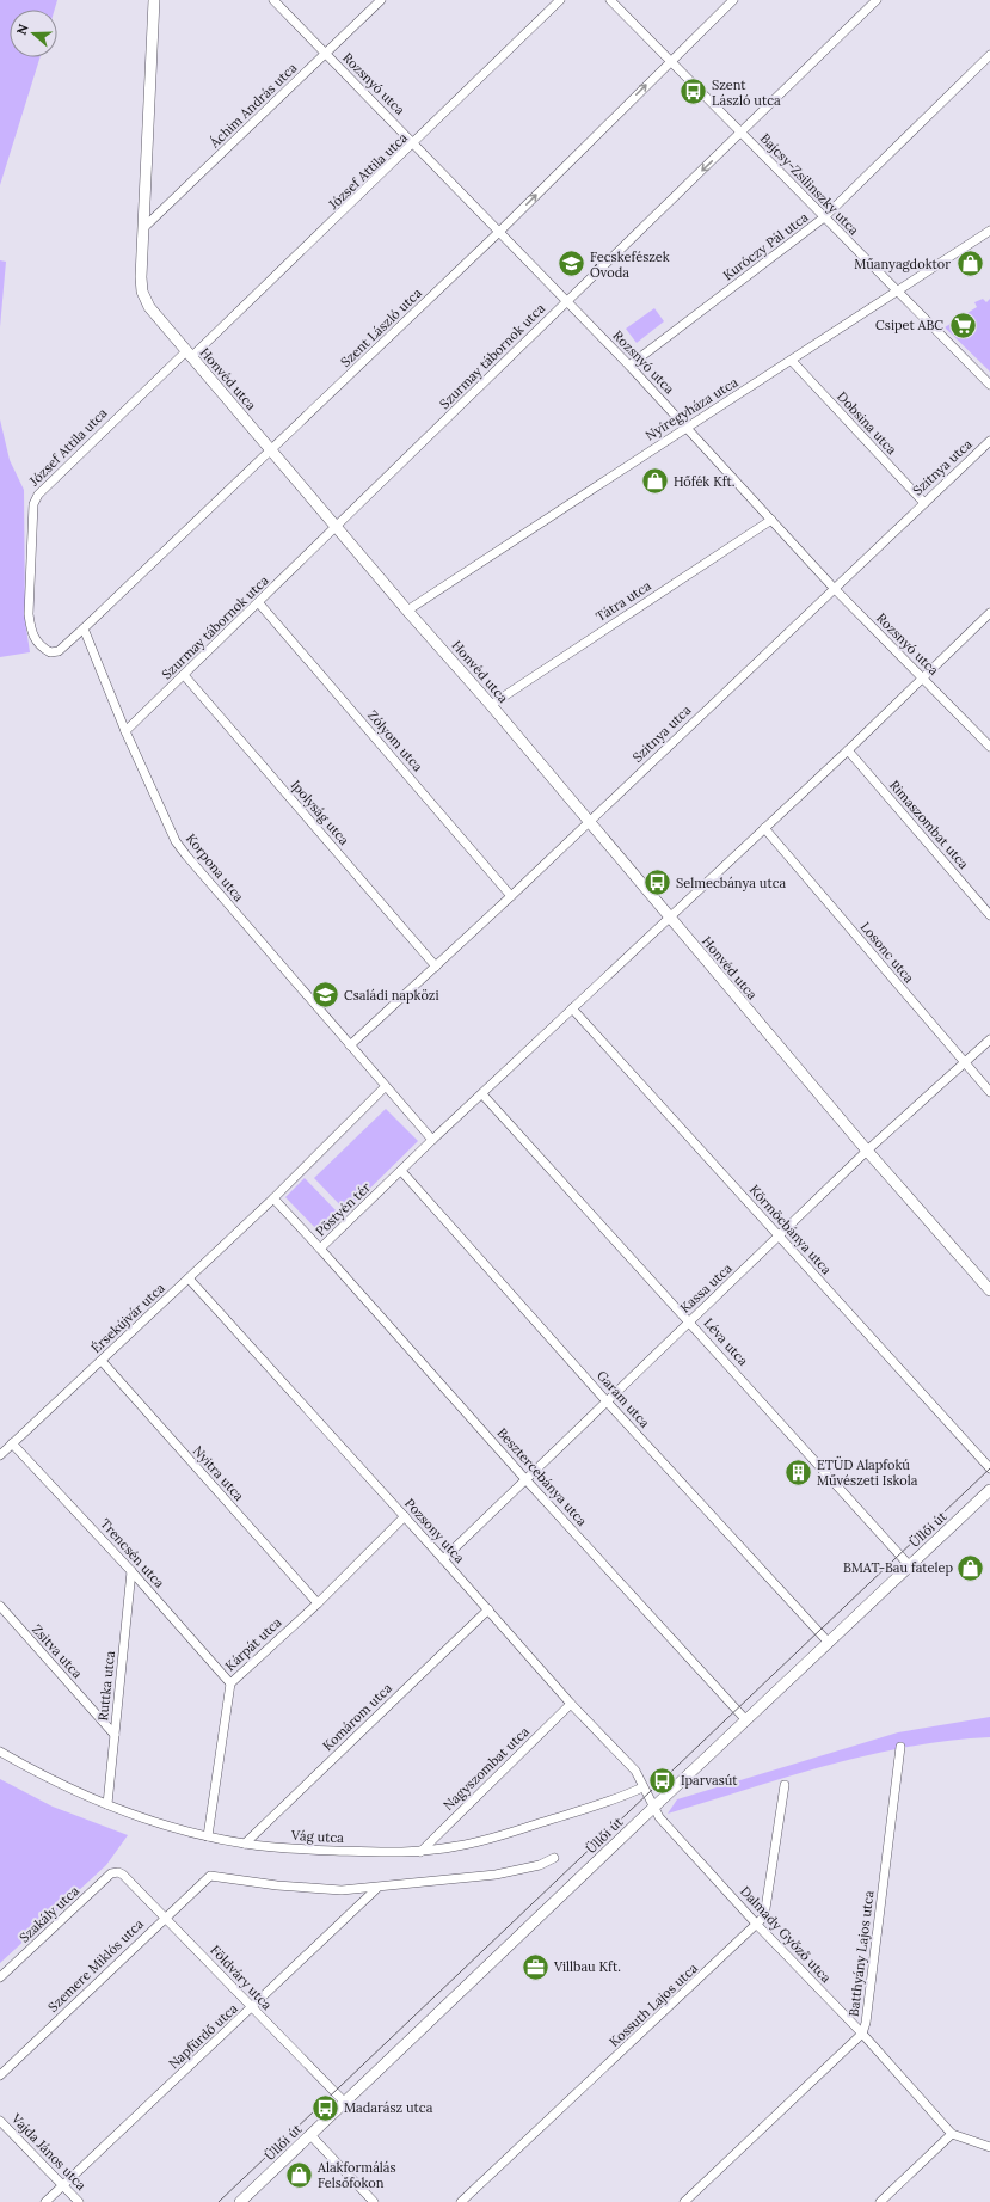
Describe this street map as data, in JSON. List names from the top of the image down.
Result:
{
  "streets": {
    "street": [
      "Rozsnyó utca",
      "Áchim András utca",
      "József Attila utca",
      "Bajcsy-Zsilinszky utca",
      "Kuróczy Pál utca",
      "Szent László utca",
      "Szurmay tábornok utca",
      "Honvéd utca",
      "Nyíregyháza utca",
      "Dobsina utca",
      "Szitnya utca",
      "Tátra utca",
      "Zólyom utca",
      "Ipolyság utca",
      "Rimaszombat utca",
      "Korpona utca",
      "Losonc utca",
      "Pöstyén tér",
      "Körmöcbánya utca",
      "Kassa utca",
      "Érsekújvár utca",
      "Léva utca",
      "Garam utca",
      "Nyitra utca",
      "Besztercebánya utca",
      "Üllői út",
      "Pozsony utca",
      "Trencsén utca",
      "Kárpát utca",
      "Zsitva utca",
      "Ruttka utca",
      "Komárom utca",
      "Nagyszombat utca",
      "Vág utca",
      "Szakály utca",
      "Dalmady Győző utca",
      "Batthyány Lajos utca",
      "Szemere Miklós utca",
      "Földváry utca",
      "Kossuth Lajos utca",
      "Napfürdő utca",
      "Vajda János utca"
    ]
  },
  "crossings": [
    ["Rozsnyó utca", "Áchim András utca"],
    ["Rozsnyó utca", "József Attila utca"],
    ["Rozsnyó utca", "Kuróczy Pál utca"],
    ["Rozsnyó utca", "Szent László utca"],
    ["Rozsnyó utca", "Szurmay tábornok utca"],
    ["Rozsnyó utca", "Nyíregyháza utca"],
    ["Rozsnyó utca", "Szitnya utca"],
    ["Rozsnyó utca", "Tátra utca"],
    ["Áchim András utca", "Honvéd utca"],
    ["József Attila utca", "Szent László utca"],
    ["József Attila utca", "Honvéd utca"],
    ["József Attila utca", "Korpona utca"],
    ["Bajcsy-Zsilinszky utca", "Kuróczy Pál utca"],
    ["Bajcsy-Zsilinszky utca", "Szent László utca"],
    ["Bajcsy-Zsilinszky utca", "Szurmay tábornok utca"],
    ["Bajcsy-Zsilinszky utca", "Nyíregyháza utca"],
    ["Szent László utca", "Honvéd utca"],
    ["Szent László utca", "Korpona utca"],
    ["Szurmay tábornok utca", "Honvéd utca"],
    ["Szurmay tábornok utca", "Zólyom utca"],
    ["Szurmay tábornok utca", "Ipolyság utca"],
    ["Szurmay tábornok utca", "Korpona utca"],
    ["Honvéd utca", "Nyíregyháza utca"],
    ["Honvéd utca", "Szitnya utca"],
    ["Honvéd utca", "Tátra utca"],
    ["Honvéd utca", "Kassa utca"],
    ["Nyíregyháza utca", "Dobsina utca"],
    ["Dobsina utca", "Szitnya utca"],
    ["Szitnya utca", "Zólyom utca"],
    ["Szitnya utca", "Ipolyság utca"],
    ["Szitnya utca", "Korpona utca"],
    ["Losonc utca", "Kassa utca"],
    ["Pöstyén tér", "Érsekújvár utca"],
    ["Pöstyén tér", "Garam utca"],
    ["Pöstyén tér", "Besztercebánya utca"],
    ["Körmöcbánya utca", "Kassa utca"],
    ["Kassa utca", "Léva utca"],
    ["Kassa utca", "Garam utca"],
    ["Kassa utca", "Besztercebánya utca"],
    ["Kassa utca", "Pozsony utca"],
    ["Érsekújvár utca", "Nyitra utca"],
    ["Érsekújvár utca", "Pozsony utca"],
    ["Érsekújvár utca", "Trencsén utca"],
    ["Léva utca", "Üllői út"],
    ["Garam utca", "Üllői út"],
    ["Nyitra utca", "Kárpát utca"],
    ["Besztercebánya utca", "Üllői út"],
    ["Üllői út", "Pozsony utca"],
    ["Üllői út", "Dalmady Győző utca"],
    ["Üllői út", "Földváry utca"],
    ["Pozsony utca", "Kárpát utca"],
    ["Pozsony utca", "Komárom utca"],
    ["Pozsony utca", "Nagyszombat utca"],
    ["Pozsony utca", "Vág utca"],
    ["Pozsony utca", "Dalmady Győző utca"],
    ["Trencsén utca", "Kárpát utca"],
    ["Trencsén utca", "Ruttka utca"],
    ["Kárpát utca", "Vág utca"],
    ["Zsitva utca", "Ruttka utca"],
    ["Ruttka utca", "Vág utca"],
    ["Komárom utca", "Vág utca"],
    ["Nagyszombat utca", "Vág utca"],
    ["Szakály utca", "Földváry utca"],
    ["Dalmady Győző utca", "Batthyány Lajos utca"],
    ["Dalmady Győző utca", "Kossuth Lajos utca"],
    ["Szemere Miklós utca", "Földváry utca"],
    ["Szemere Miklós utca", "Napfürdő utca"],
    ["Földváry utca", "Napfürdő utca"],
    ["Napfürdő utca", "Vajda János utca"]
  ],
  "places": {
    "bus stop": [
      "Szent László utca",
      "Selmecbánya utca",
      "Iparvasút",
      "Madarász utca"
    ],
    "school or university": ["Fecskefészek Óvoda", "Családi napközi"],
    "shop": [
      "Műanyagdoktor",
      "Hőfék Kft.",
      "BMAT-Bau fatelep",
      "Alakformálás Felsőfokon"
    ],
    "supermarket": ["Csipet ABC"],
    "building": ["ETÜD Alapfokú Művészeti Iskola"],
    "office": ["Villbau Kft."]
  },
  "north": "left"
}
